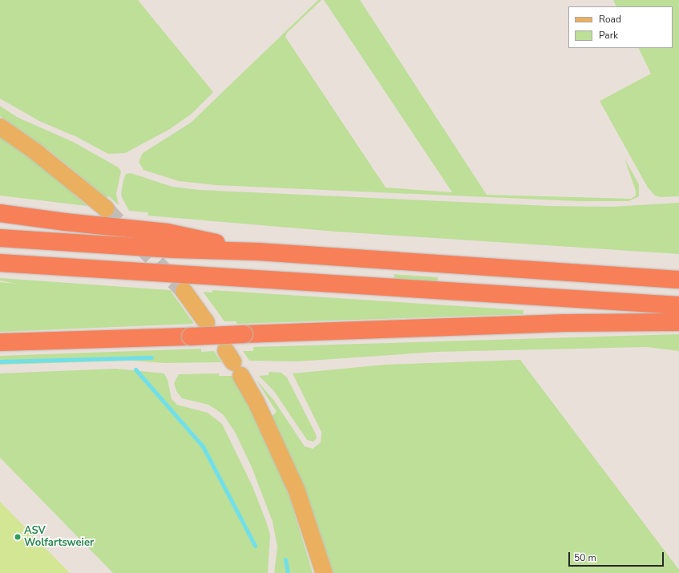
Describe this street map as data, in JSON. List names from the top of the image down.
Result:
{
  "places": ["ASV Wolfartsweier"],
  "legend": ["Road", "Park"],
  "scale_bar": "50 m"
}
